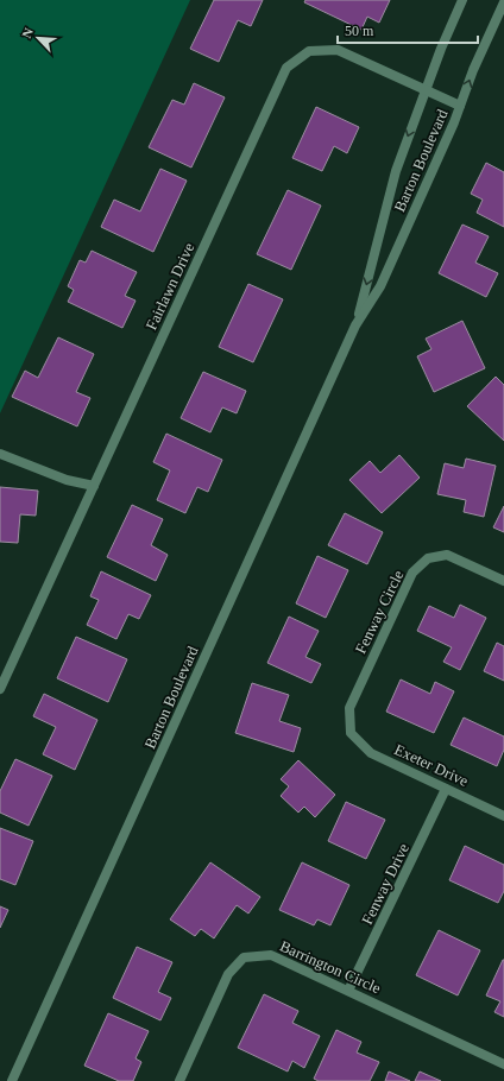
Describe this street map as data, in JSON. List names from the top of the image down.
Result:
{
  "streets": {
    "street": [
      "Barton Boulevard",
      "Fairlawn Drive",
      "Fenway Circle",
      "Exeter Drive",
      "Fenway Drive",
      "Barrington Circle"
    ]
  },
  "crossings": [
    ["Barton Boulevard", "Fairlawn Drive"],
    ["Fenway Circle", "Exeter Drive"],
    ["Exeter Drive", "Fenway Drive"],
    ["Fenway Drive", "Barrington Circle"]
  ],
  "scale_bar": "50 m",
  "north": "top left"
}
